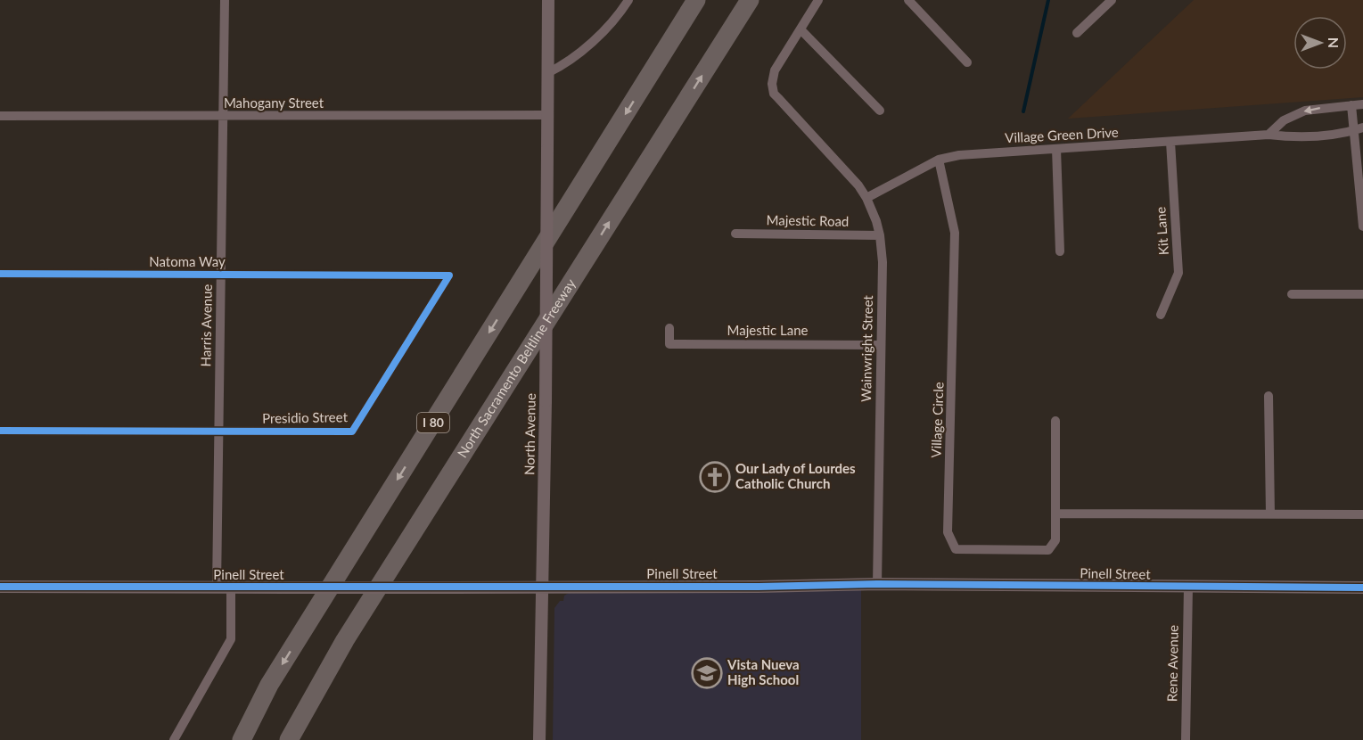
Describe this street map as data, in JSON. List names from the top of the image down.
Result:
{
  "streets": {
    "highway": ["North Sacramento Beltline Freeway", "I 80"],
    "street": [
      "Mahogany Street",
      "Village Green Drive",
      "Majestic Road",
      "Kit Lane",
      "Natoma Way",
      "Harris Avenue",
      "Majestic Lane",
      "Wainwright Street",
      "Presidio Street",
      "Village Circle",
      "North Avenue",
      "Pinell Street",
      "Rene Avenue"
    ]
  },
  "crossings": [
    ["Mahogany Street", "Harris Avenue"],
    ["Mahogany Street", "North Avenue"],
    ["Village Green Drive", "Kit Lane"],
    ["Village Green Drive", "Wainwright Street"],
    ["Village Green Drive", "Village Circle"],
    ["Majestic Road", "Wainwright Street"],
    ["Natoma Way", "Harris Avenue"],
    ["Natoma Way", "Presidio Street"],
    ["Harris Avenue", "Presidio Street"],
    ["Harris Avenue", "Pinell Street"],
    ["Majestic Lane", "Wainwright Street"],
    ["Wainwright Street", "Pinell Street"],
    ["North Avenue", "Pinell Street"],
    ["Pinell Street", "Rene Avenue"]
  ],
  "places": {
    "church": ["Our Lady of Lourdes Catholic Church"],
    "school or university": ["Vista Nueva High School"]
  },
  "north": "right"
}
